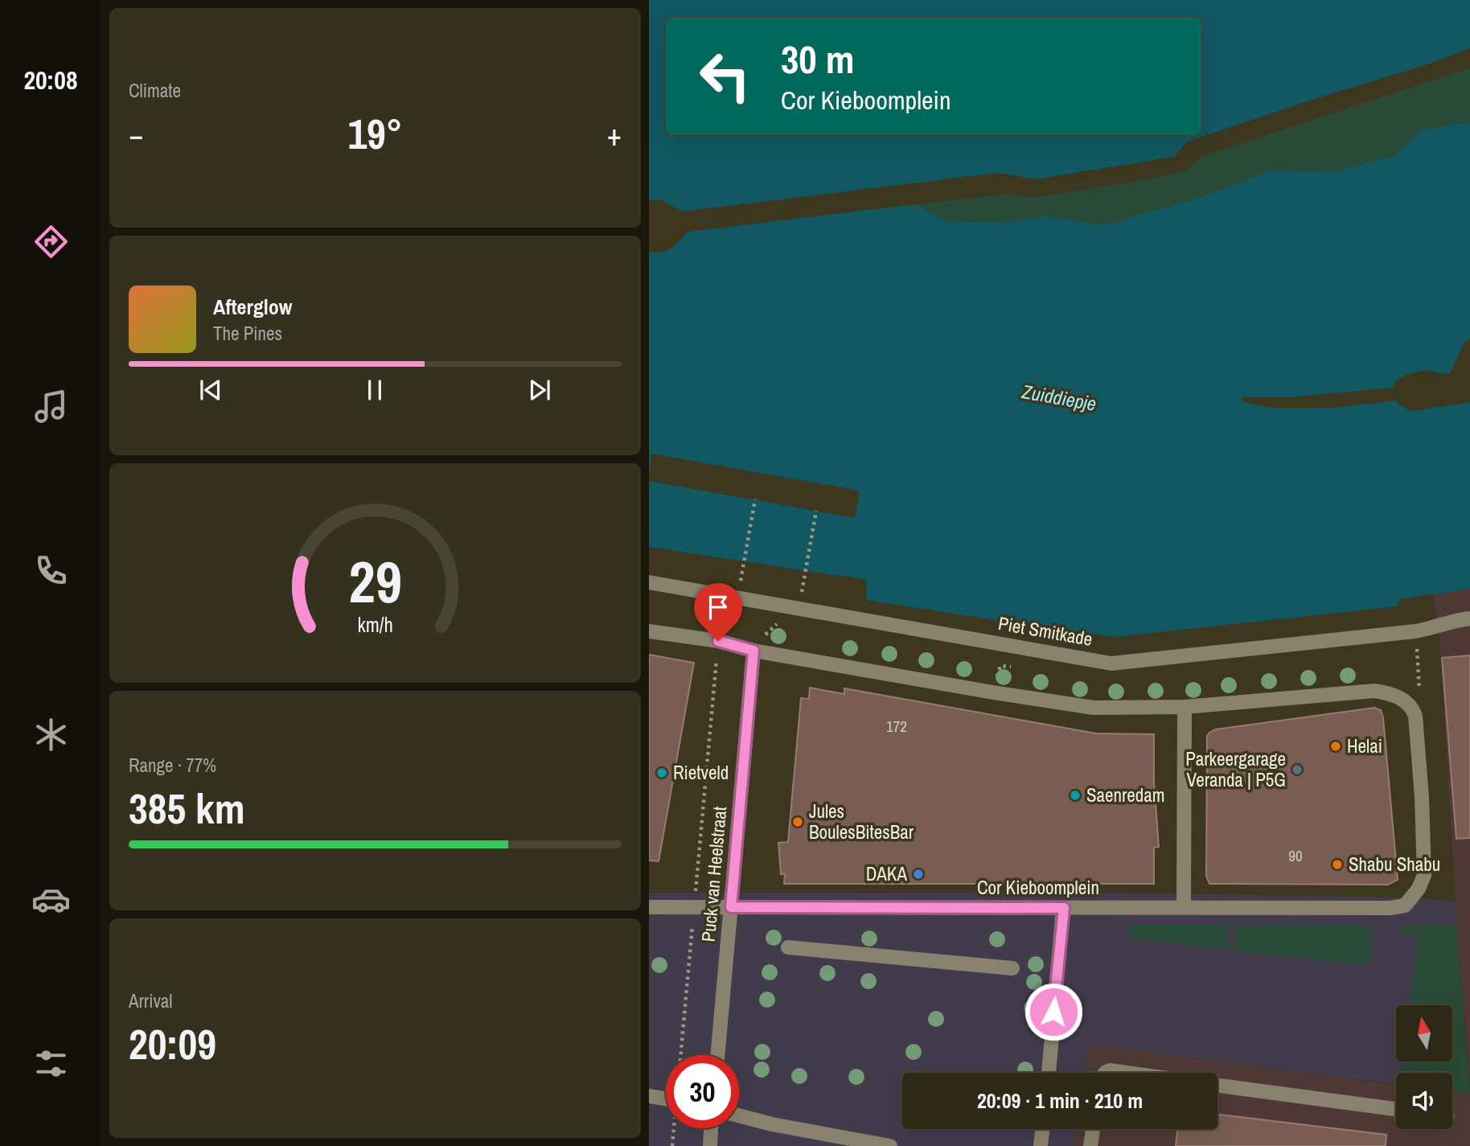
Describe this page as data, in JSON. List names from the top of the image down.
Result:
{
  "streets": {
    "street": ["Piet Smitkade", "Puck van Heelstraat", "Cor Kieboomplein"]
  },
  "crossings": [
    ["Puck van Heelstraat", "Cor Kieboomplein"]
  ],
  "water": ["Zuiddiepje"],
  "places": [
    "Helai",
    "Parkeergarage Veranda | P5G",
    "Rietveld",
    "Saenredam",
    "Jules BoulesBitesBar",
    "Shabu Shabu",
    "DAKA"
  ],
  "house_numbers": ["172", "90"],
  "north": "top",
  "page": {
    "tabs": "20:08",
    "tile": [
      "Climate",
      ["Range · 77%", "385 km"],
      ["Arrival", "20:09"]
    ],
    "turn": ["30 m", "Cor Kieboomplein"],
    "heat": ["−", "19°", "+"],
    "song": ["Afterglow", "The Pines"],
    "limit": "30",
    "trip": "20:09 · 1 min · 210 m",
    "gauge": ["29", "km/h"]
  }
}
